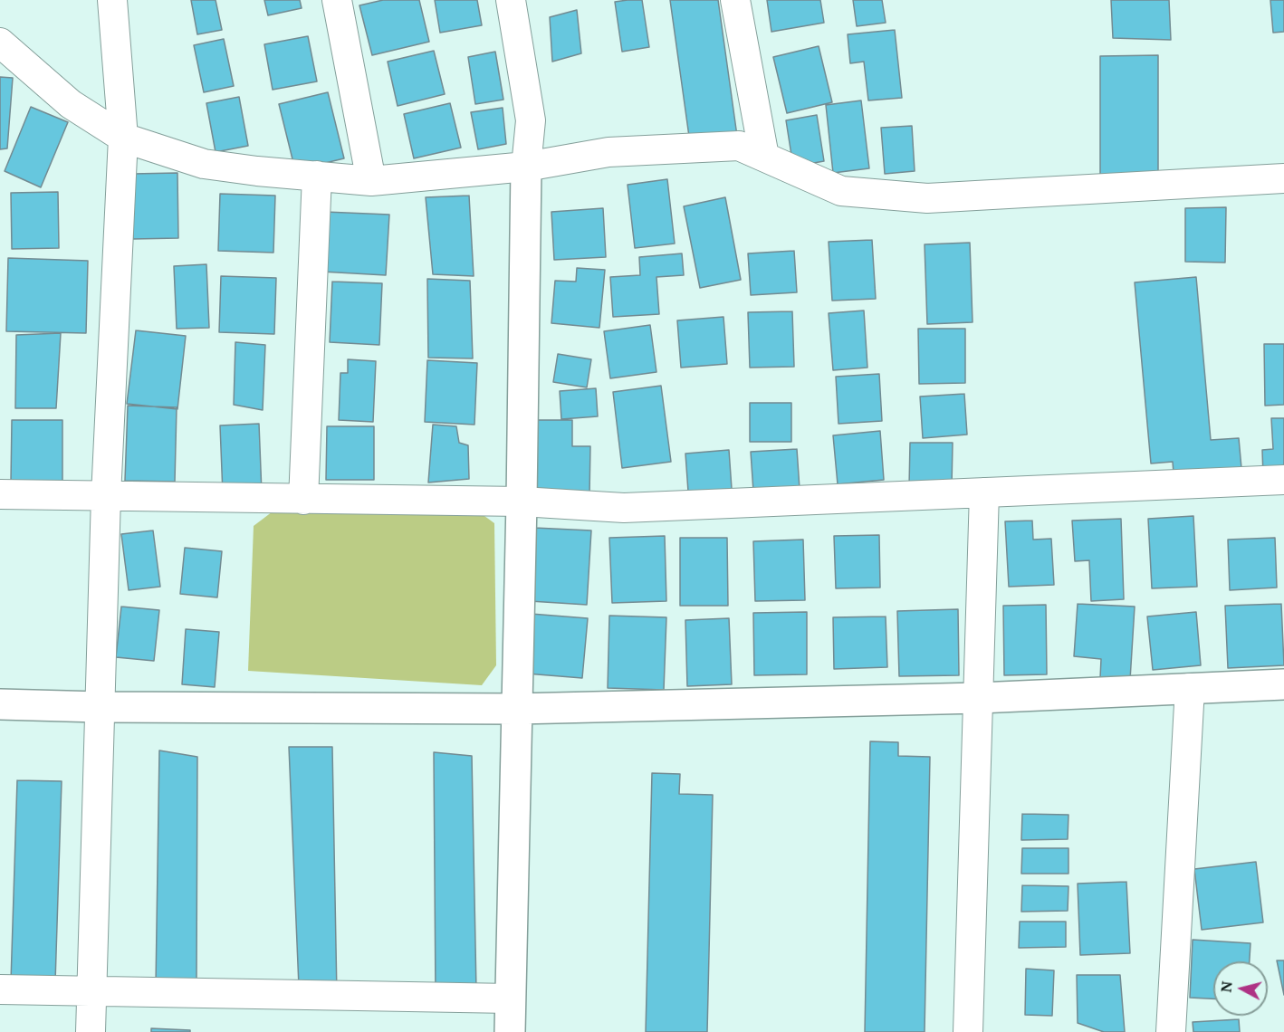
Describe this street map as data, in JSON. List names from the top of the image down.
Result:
{
  "north": "left"
}
